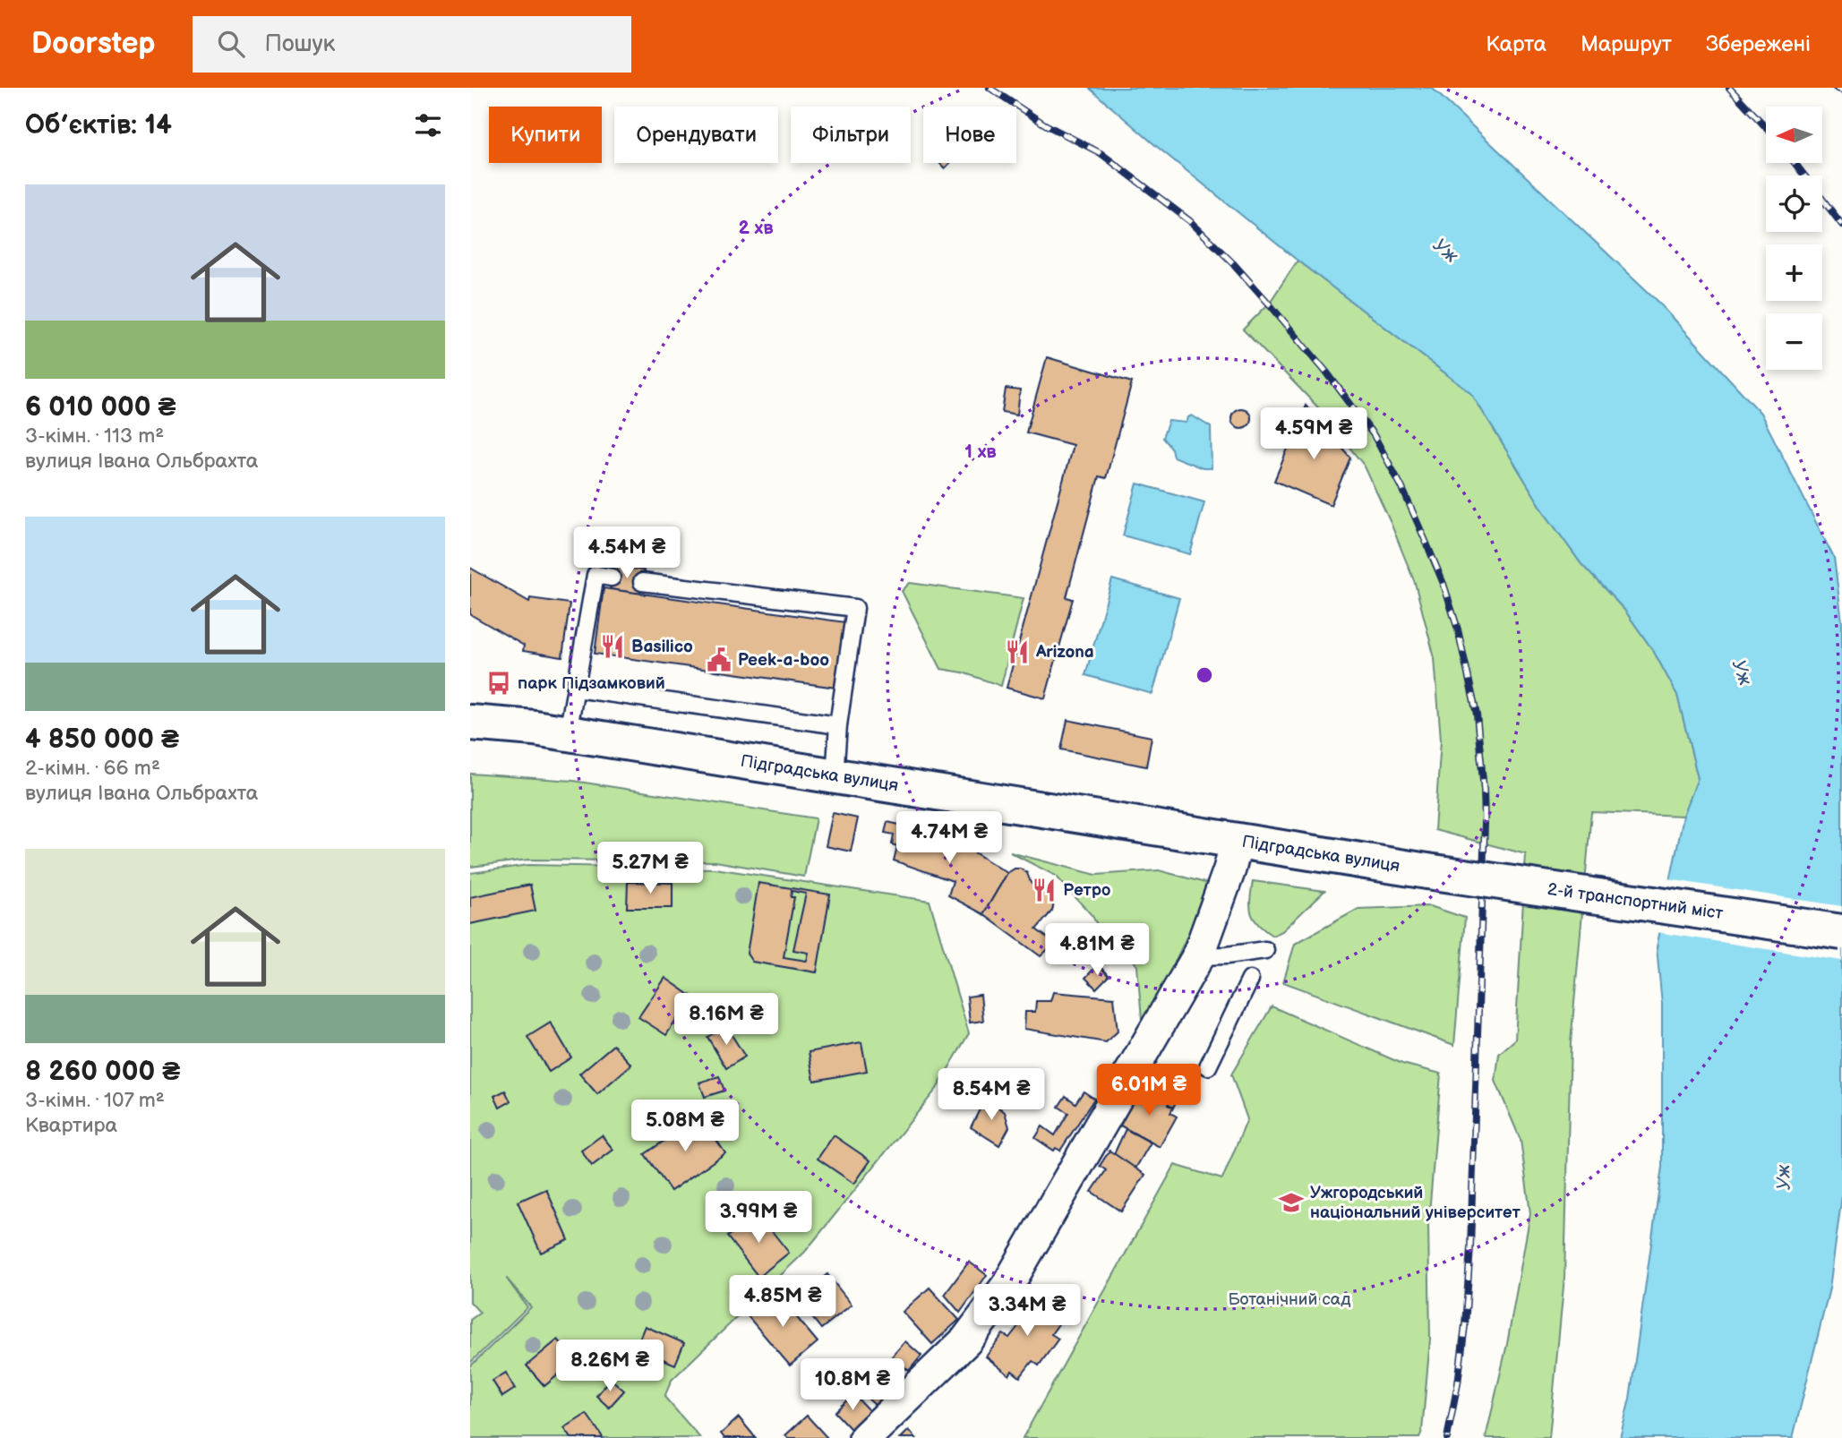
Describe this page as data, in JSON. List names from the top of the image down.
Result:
{
  "streets": {
    "main road": ["Підградська вулиця", "2-й транспортний міст"]
  },
  "crossings": [
    ["Підградська вулиця", "2-й транспортний міст"]
  ],
  "water": ["Уж"],
  "parks": ["Ботанічний сад"],
  "places": {
    "restaurant": ["Basilico", "Arizona", "Ретро"],
    "public building": ["Peek-a-boo"],
    "bus stop": ["парк Підзамковий"],
    "school or university": ["Ужгородський національний університет"]
  },
  "north": "left",
  "page": {
    "header": "Doorstep",
    "search": "Пошук",
    "nav": ["Карта", "Маршрут", "Збережені"],
    "heading": "Об’єктів: 14",
    "map_buttons": ["+", "−"],
    "chip": [
      "Купити",
      "Орендувати",
      "Фільтри",
      "Нове"
    ],
    "list": [
      {
        "name": "6 010 000 ₴",
        "note": "3-кімн. · 113 m² · вулиця Івана Ольбрахта"
      },
      {
        "name": "4 850 000 ₴",
        "note": "2-кімн. · 66 m² · вулиця Івана Ольбрахта"
      },
      {
        "name": "8 260 000 ₴",
        "note": "3-кімн. · 107 m² · Квартира"
      }
    ],
    "price": [
      "4.59M ₴",
      "4.54M ₴",
      "4.74M ₴",
      "5.27M ₴",
      "4.81M ₴",
      "8.16M ₴",
      "6.01M ₴",
      "8.54M ₴",
      "5.08M ₴",
      "3.99M ₴",
      "4.85M ₴",
      "3.34M ₴",
      "8.26M ₴",
      "10.8M ₴"
    ]
  },
  "rings": ["2 хв", "1 хв"]
}
